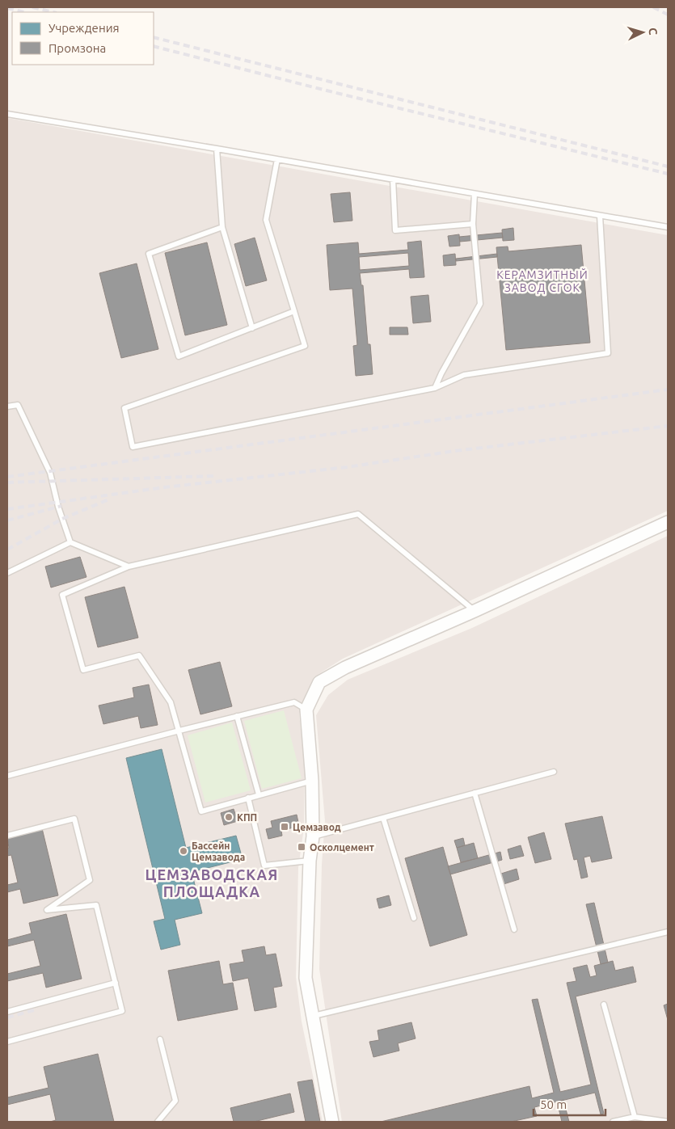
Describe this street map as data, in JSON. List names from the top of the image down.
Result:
{
  "districts": ["КЕРАМЗИТНЫЙ ЗАВОД СГОК", "ЦЕМЗАВОДСКАЯ ПЛОЩАДКА"],
  "places": {
    "other": ["КПП", "Бассейн Цемзавода"],
    "transit": ["Цемзавод", "Осколцемент"]
  },
  "legend": ["Учреждения", "Промзона"],
  "scale_bar": "50 m",
  "north": "right"
}
